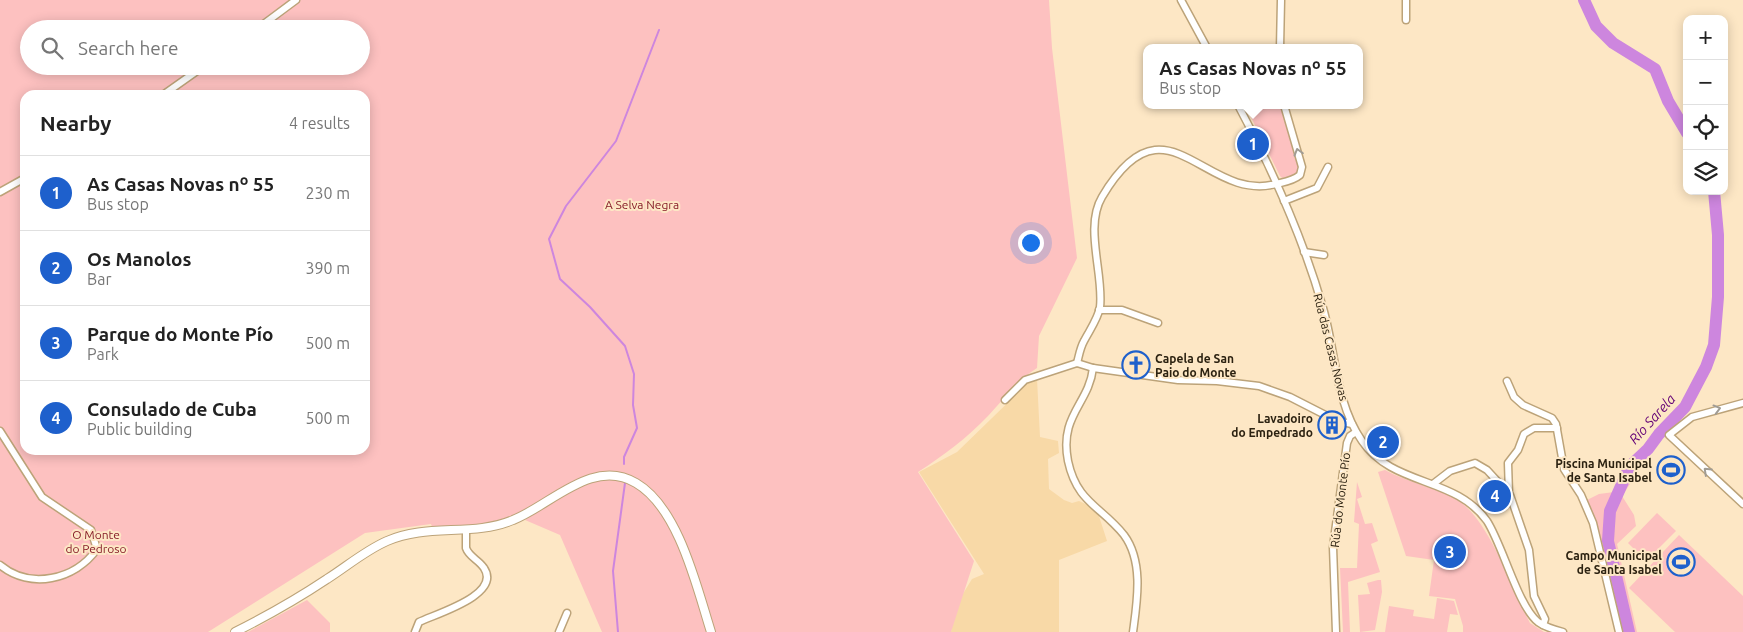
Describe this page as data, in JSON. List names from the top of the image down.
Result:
{
  "streets": {
    "street": ["Rúa das Casas Novas", "Rúa do Monte Pío"]
  },
  "crossings": [
    ["Rúa das Casas Novas", "Rúa do Monte Pío"]
  ],
  "water": ["Río Sarela"],
  "parks": ["A Selva Negra", "O Monte do Pedroso"],
  "places": {
    "church": ["Capela de San Paio do Monte"],
    "building": ["Lavadoiro do Empedrado"],
    "sports": ["Piscina Municipal de Santa Isabel", "Campo Municipal de Santa Isabel"]
  },
  "page": {
    "map_buttons": ["+", "−"],
    "search": "Search here",
    "popup": ["As Casas Novas nº 55", "Bus stop"],
    "heading": ["Nearby", "4 results"],
    "pins": [
      "1",
      "2",
      "4",
      "3"
    ],
    "list": [
      {
        "mark": "1",
        "name": "As Casas Novas nº 55",
        "note": "Bus stop",
        "value": "230 m"
      },
      {
        "mark": "2",
        "name": "Os Manolos",
        "note": "Bar",
        "value": "390 m"
      },
      {
        "mark": "3",
        "name": "Parque do Monte Pío",
        "note": "Park",
        "value": "500 m"
      },
      {
        "mark": "4",
        "name": "Consulado de Cuba",
        "note": "Public building",
        "value": "500 m"
      }
    ]
  }
}
